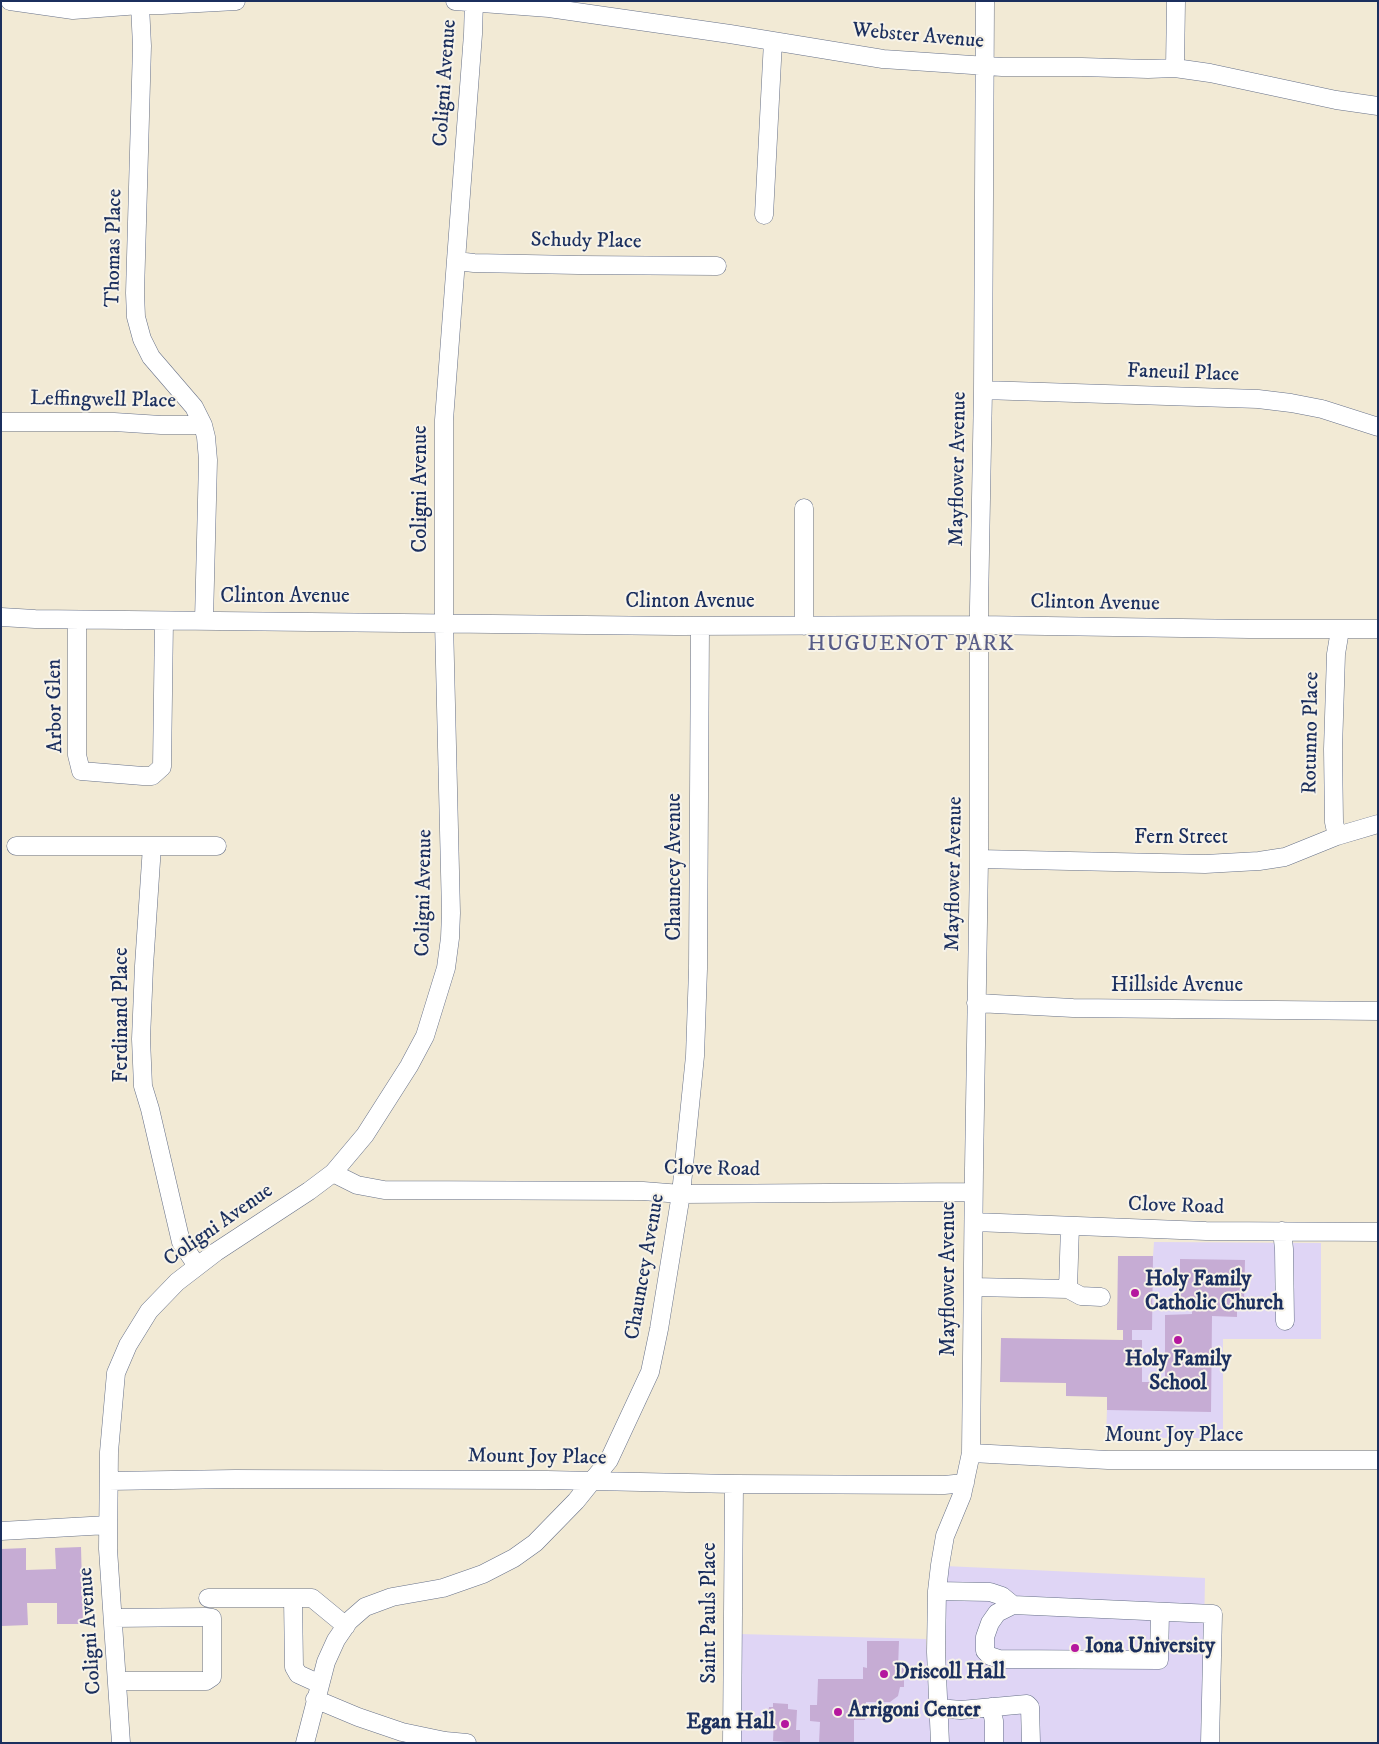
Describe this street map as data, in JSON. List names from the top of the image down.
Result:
{
  "streets": {
    "street": [
      "Webster Avenue",
      "Coligni Avenue",
      "Schudy Place",
      "Thomas Place",
      "Faneuil Place",
      "Leffingwell Place",
      "Mayflower Avenue",
      "Clinton Avenue",
      "Arbor Glen",
      "Rotunno Place",
      "Fern Street",
      "Chauncey Avenue",
      "Hillside Avenue",
      "Ferdinand Place",
      "Clove Road",
      "Mount Joy Place",
      "Saint Pauls Place"
    ]
  },
  "crossings": [
    ["Webster Avenue", "Coligni Avenue"],
    ["Webster Avenue", "Mayflower Avenue"],
    ["Coligni Avenue", "Schudy Place"],
    ["Coligni Avenue", "Clinton Avenue"],
    ["Coligni Avenue", "Ferdinand Place"],
    ["Coligni Avenue", "Clove Road"],
    ["Coligni Avenue", "Mount Joy Place"],
    ["Thomas Place", "Leffingwell Place"],
    ["Thomas Place", "Clinton Avenue"],
    ["Faneuil Place", "Mayflower Avenue"],
    ["Mayflower Avenue", "Clinton Avenue"],
    ["Mayflower Avenue", "Fern Street"],
    ["Mayflower Avenue", "Hillside Avenue"],
    ["Mayflower Avenue", "Clove Road"],
    ["Mayflower Avenue", "Mount Joy Place"],
    ["Clinton Avenue", "Arbor Glen"],
    ["Clinton Avenue", "Rotunno Place"],
    ["Clinton Avenue", "Chauncey Avenue"],
    ["Rotunno Place", "Fern Street"],
    ["Chauncey Avenue", "Clove Road"],
    ["Chauncey Avenue", "Mount Joy Place"],
    ["Mount Joy Place", "Saint Pauls Place"]
  ],
  "districts": ["HUGUENOT PARK"],
  "places": [
    "Holy Family Catholic Church",
    "Holy Family School",
    "Iona University",
    "Driscoll Hall",
    "Arrigoni Center",
    "Egan Hall"
  ]
}
